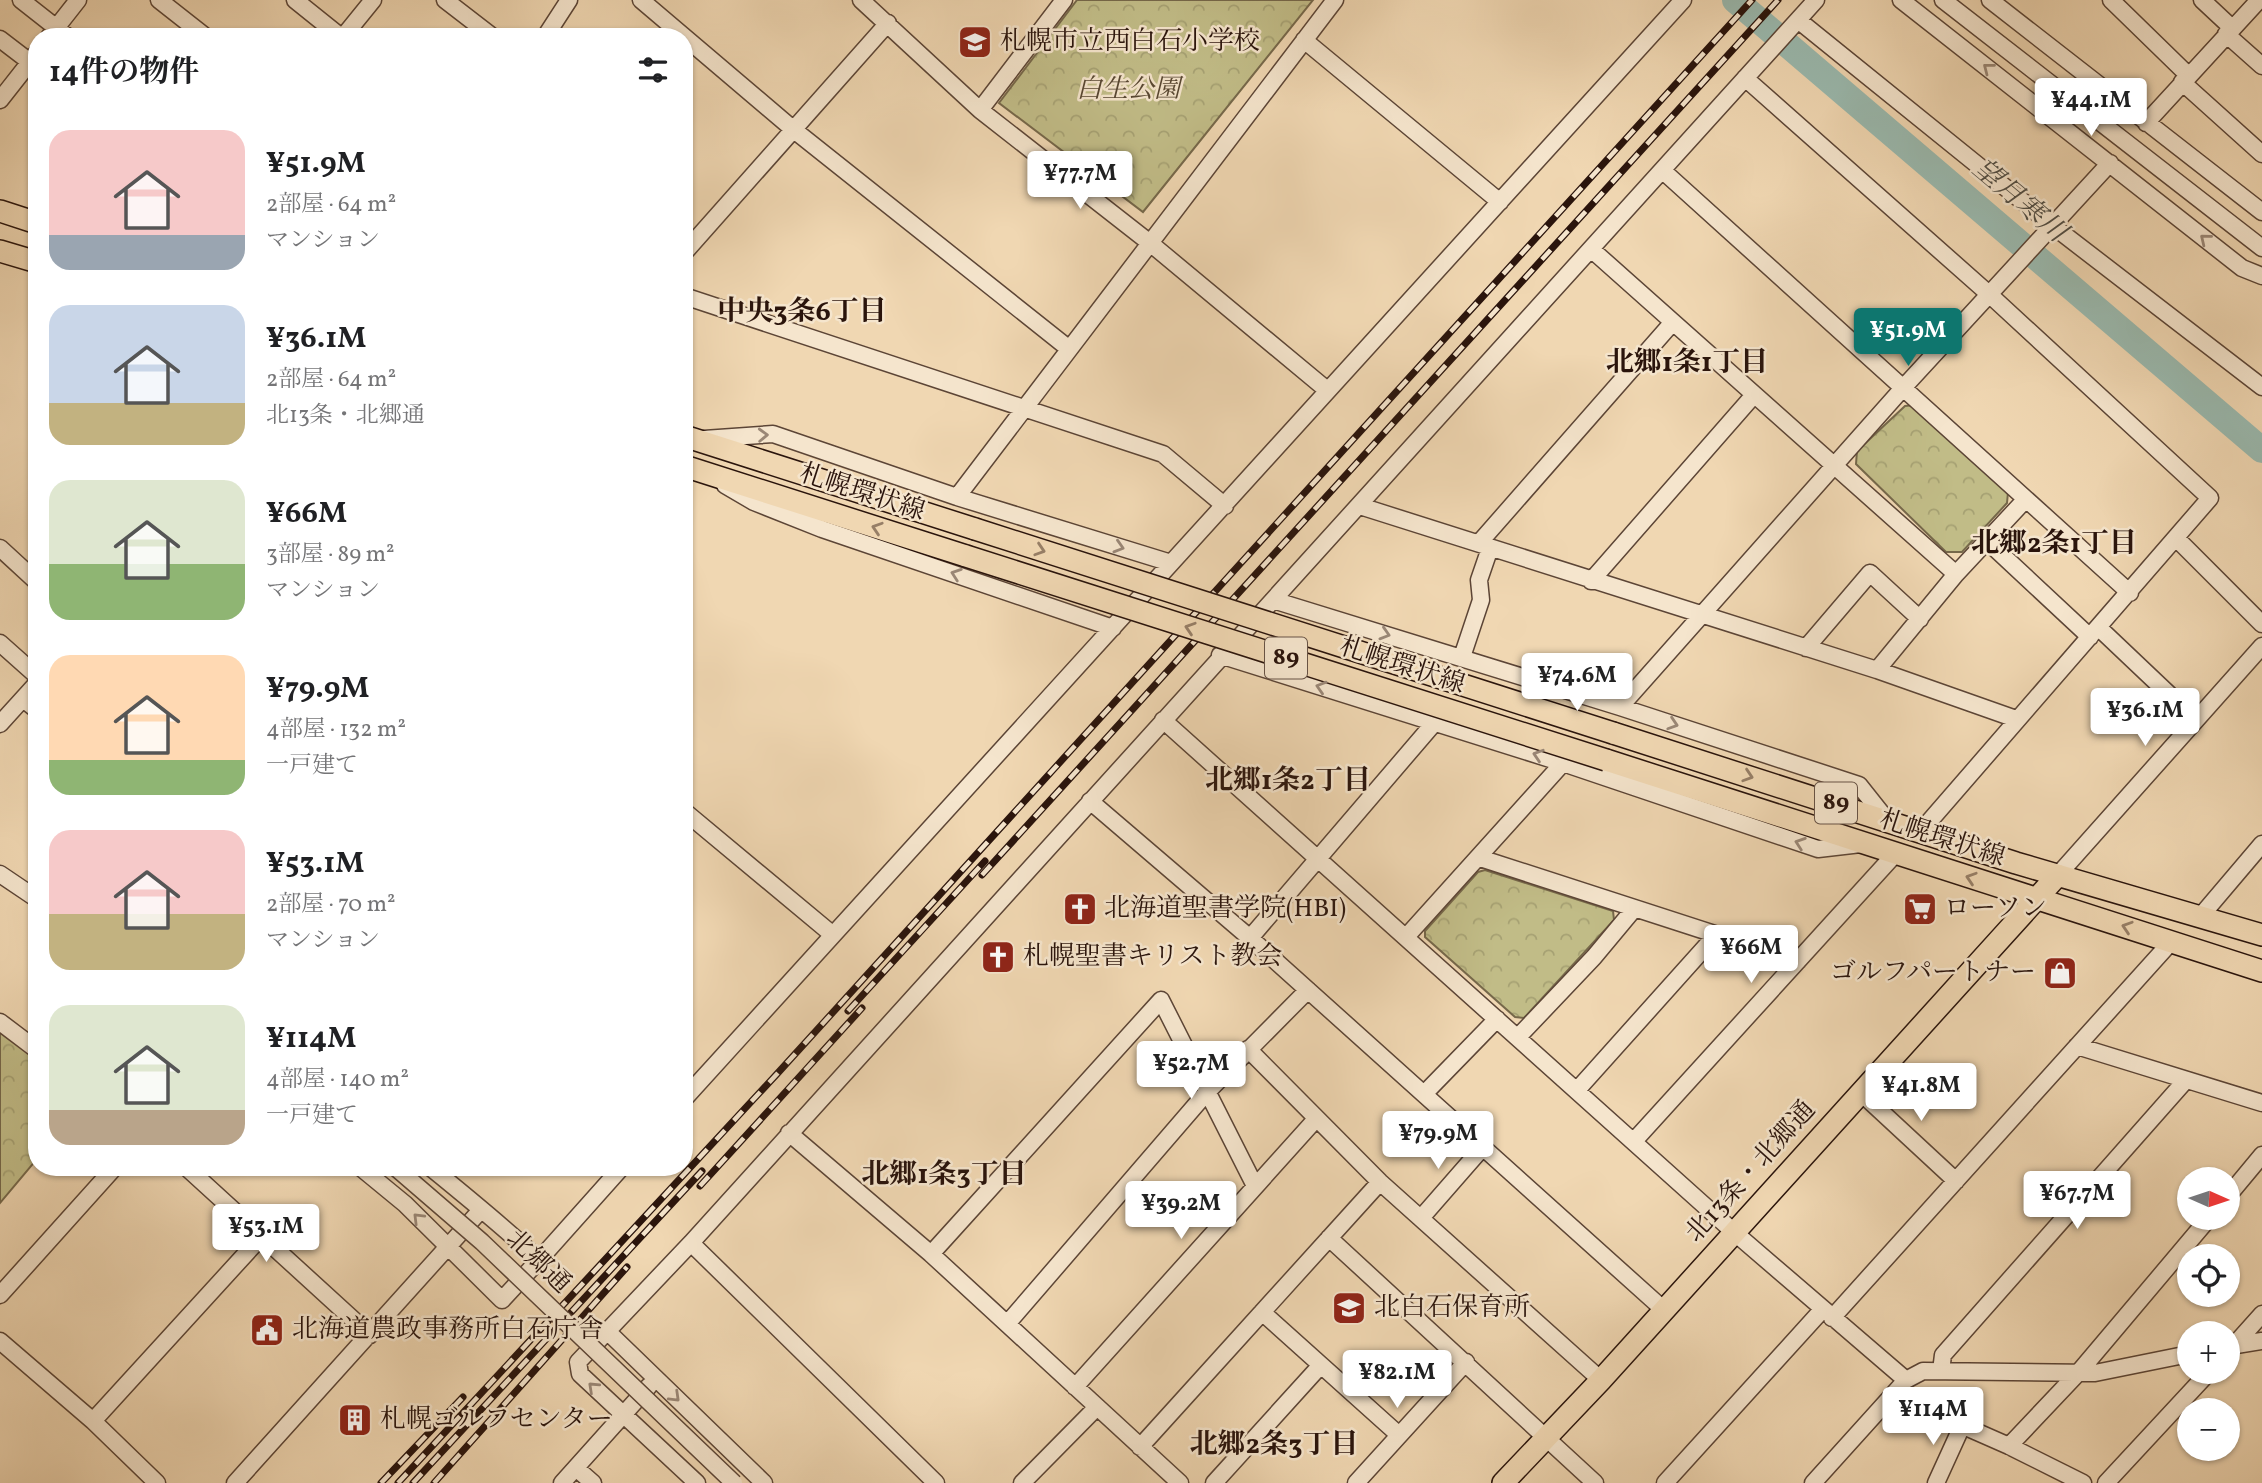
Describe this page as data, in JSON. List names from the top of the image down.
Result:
{
  "streets": {
    "main road": ["札幌環状線", "89", "北13条・北郷通"],
    "street": ["北郷通"]
  },
  "crossings": [
    ["札幌環状線", "北13条・北郷通"]
  ],
  "districts": [
    "中央3条6丁目",
    "北郷1条1丁目",
    "北郷2条1丁目",
    "北郷1条2丁目",
    "北郷1条3丁目",
    "北郷2条3丁目"
  ],
  "water": ["望月寒川"],
  "parks": ["白生公園"],
  "places": {
    "school or university": ["札幌市立西白石小学校", "北白石保育所"],
    "church": ["北海道聖書学院(HBI)", "札幌聖書キリスト教会"],
    "supermarket": ["ローソン"],
    "shop": ["ゴルフパートナー"],
    "public building": ["北海道農政事務所白石庁舎"],
    "building": ["札幌ゴルフセンター"]
  },
  "north": "right",
  "page": {
    "heading": "14件の物件",
    "price": [
      "¥44.1M",
      "¥77.7M",
      "¥51.9M",
      "¥74.6M",
      "¥36.1M",
      "¥66M",
      "¥52.7M",
      "¥41.8M",
      "¥79.9M",
      "¥67.7M",
      "¥39.2M",
      "¥53.1M",
      "¥82.1M",
      "¥114M"
    ],
    "list": [
      {
        "name": "¥51.9M",
        "note": "2部屋 · 64 m² · マンション"
      },
      {
        "name": "¥36.1M",
        "note": "2部屋 · 64 m² · 北13条・北郷通"
      },
      {
        "name": "¥66M",
        "note": "3部屋 · 89 m² · マンション"
      },
      {
        "name": "¥79.9M",
        "note": "4部屋 · 132 m² · 一戸建て"
      },
      {
        "name": "¥53.1M",
        "note": "2部屋 · 70 m² · マンション"
      },
      {
        "name": "¥114M",
        "note": "4部屋 · 140 m² · 一戸建て"
      }
    ],
    "map_buttons": ["+", "−"]
  }
}
